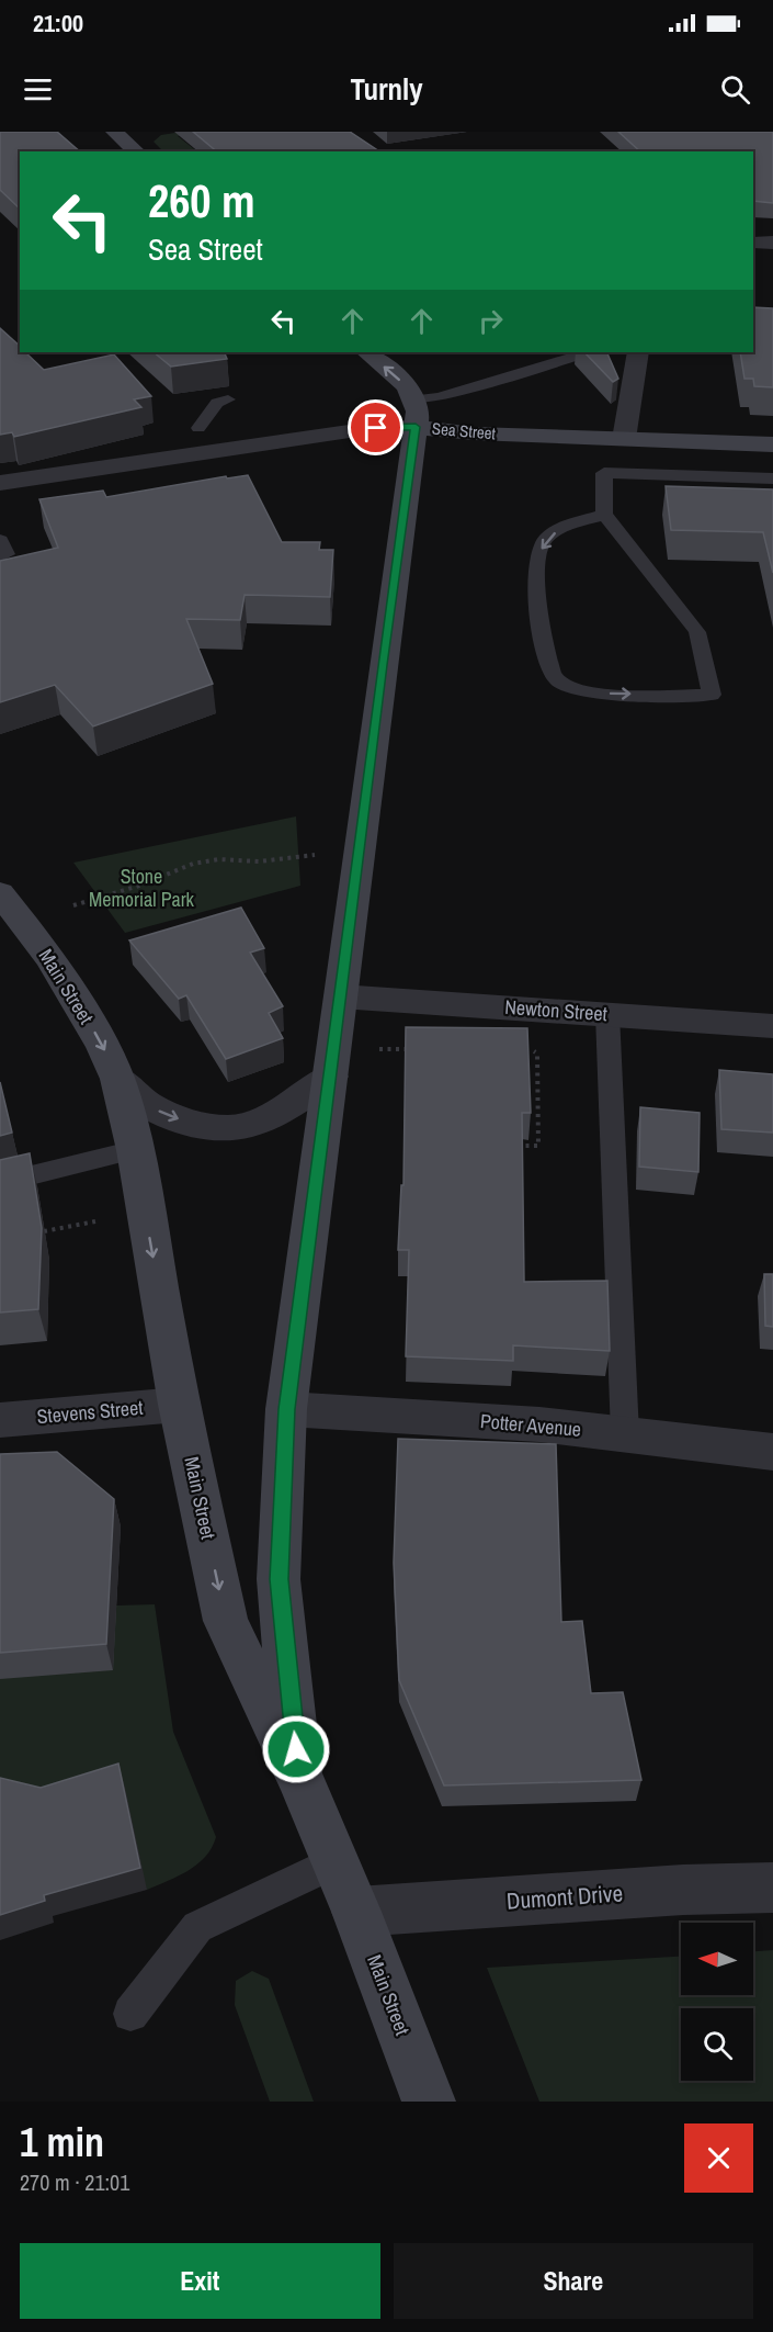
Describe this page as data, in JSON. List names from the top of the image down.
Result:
{
  "streets": {
    "main road": ["Sea Street", "Main Street"],
    "street": [
      "Newton Street",
      "Stevens Street",
      "Potter Avenue",
      "Dumont Drive"
    ]
  },
  "crossings": [
    ["Main Street", "Stevens Street"],
    ["Main Street", "Dumont Drive"]
  ],
  "parks": ["Stone Memorial Park"],
  "north": "left",
  "page": {
    "status": "21:00",
    "header": "Turnly",
    "turn": ["260 m", "Sea Street"],
    "heading": ["1 min", "270 m · 21:01"],
    "buttons": ["Exit", "Share"]
  }
}
